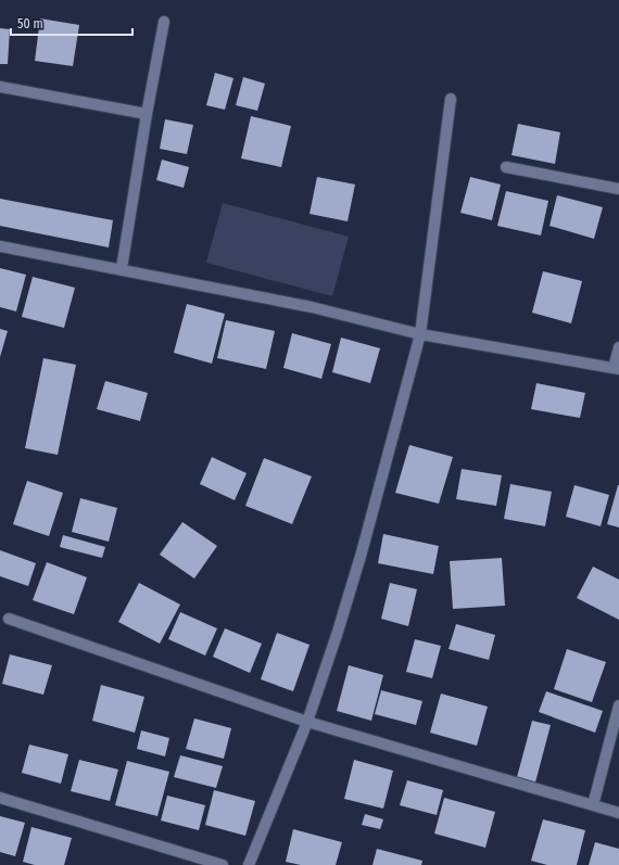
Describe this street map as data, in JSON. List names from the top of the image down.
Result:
{
  "scale_bar": "50 m"
}
